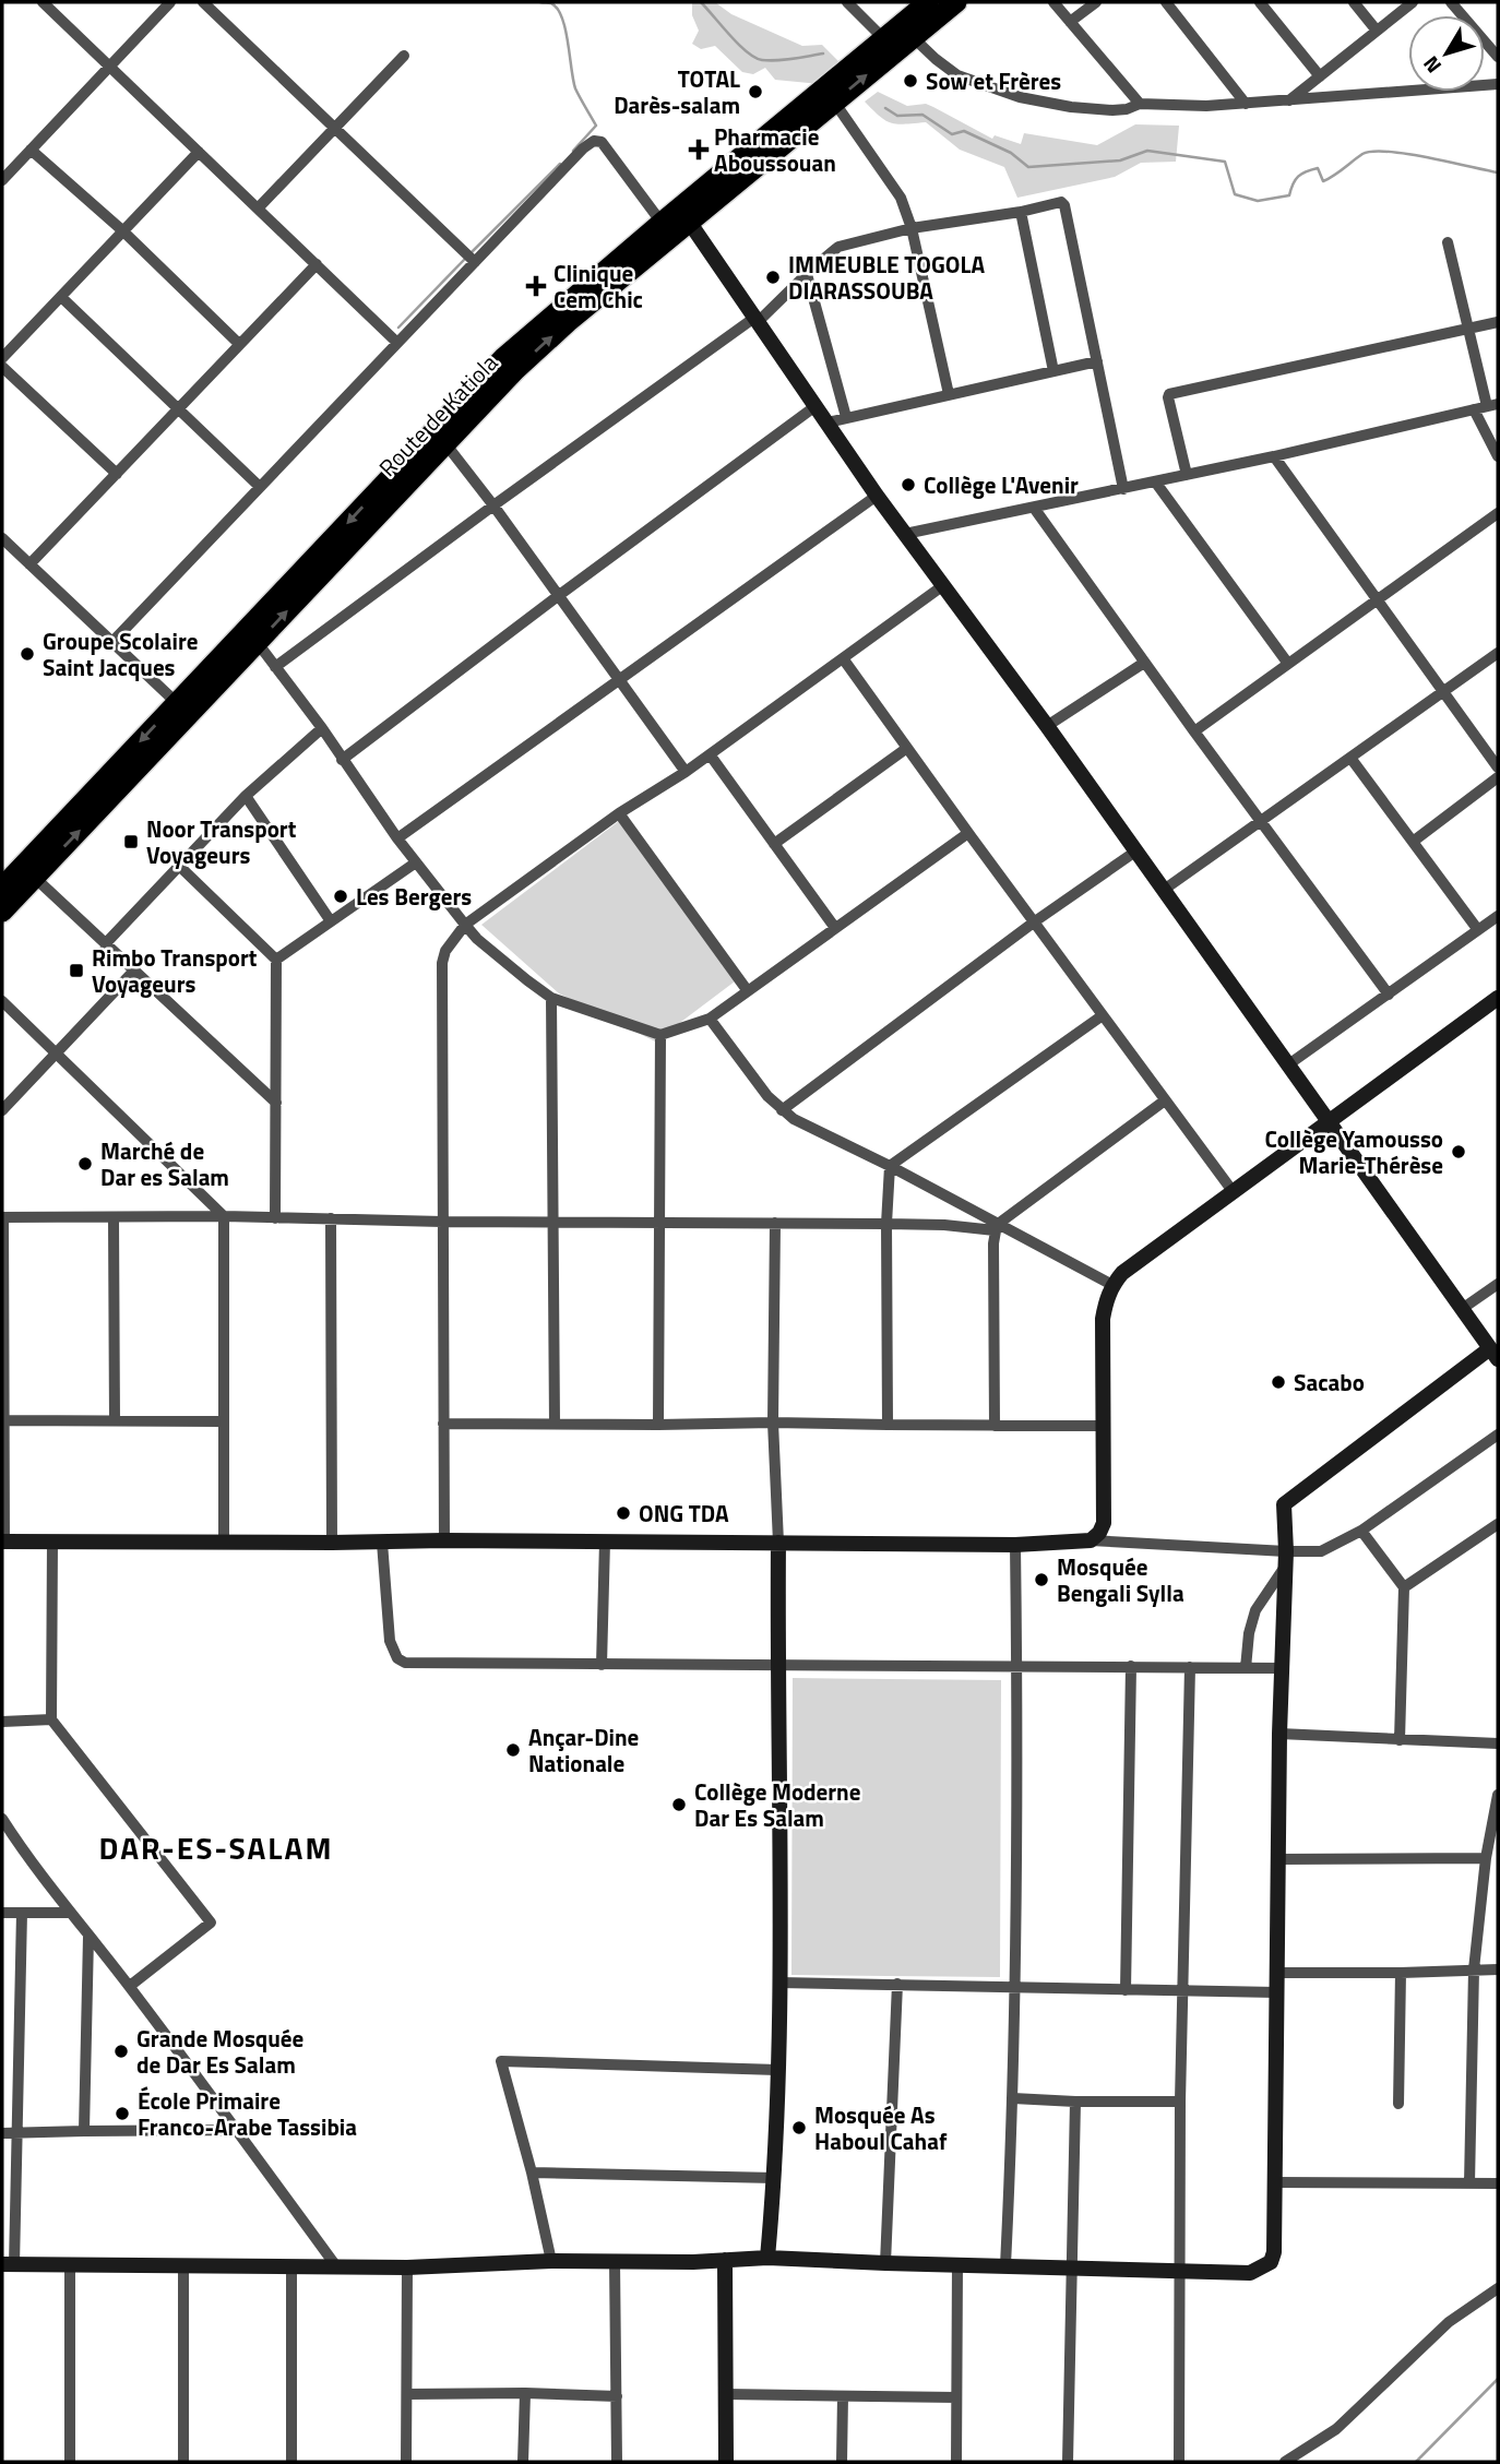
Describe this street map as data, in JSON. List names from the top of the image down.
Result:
{
  "streets": {
    "highway": ["Route de Katiola"]
  },
  "districts": ["DAR-ES-SALAM"],
  "places": {
    "other": [
      "Sow et Frères",
      "TOTAL Darès-salam",
      "IMMEUBLE TOGOLA DIARASSOUBA",
      "Collège L'Avenir",
      "Groupe Scolaire Saint Jacques",
      "Les Bergers",
      "Collège Yamousso Marie-Thérèse",
      "Marché de Dar es Salam",
      "Sacabo",
      "ONG TDA",
      "Mosquée Bengali Sylla",
      "Ançar-Dine Nationale",
      "Collège Moderne Dar Es Salam",
      "Grande Mosquée de Dar Es Salam",
      "École Primaire Franco-Arabe Tassibia",
      "Mosquée As Haboul Cahaf"
    ],
    "health": ["Pharmacie Aboussouan", "Clinique Cem Chic"],
    "transit": ["Noor Transport Voyageurs", "Rimbo Transport Voyageurs"]
  },
  "north": "bottom left"
}
